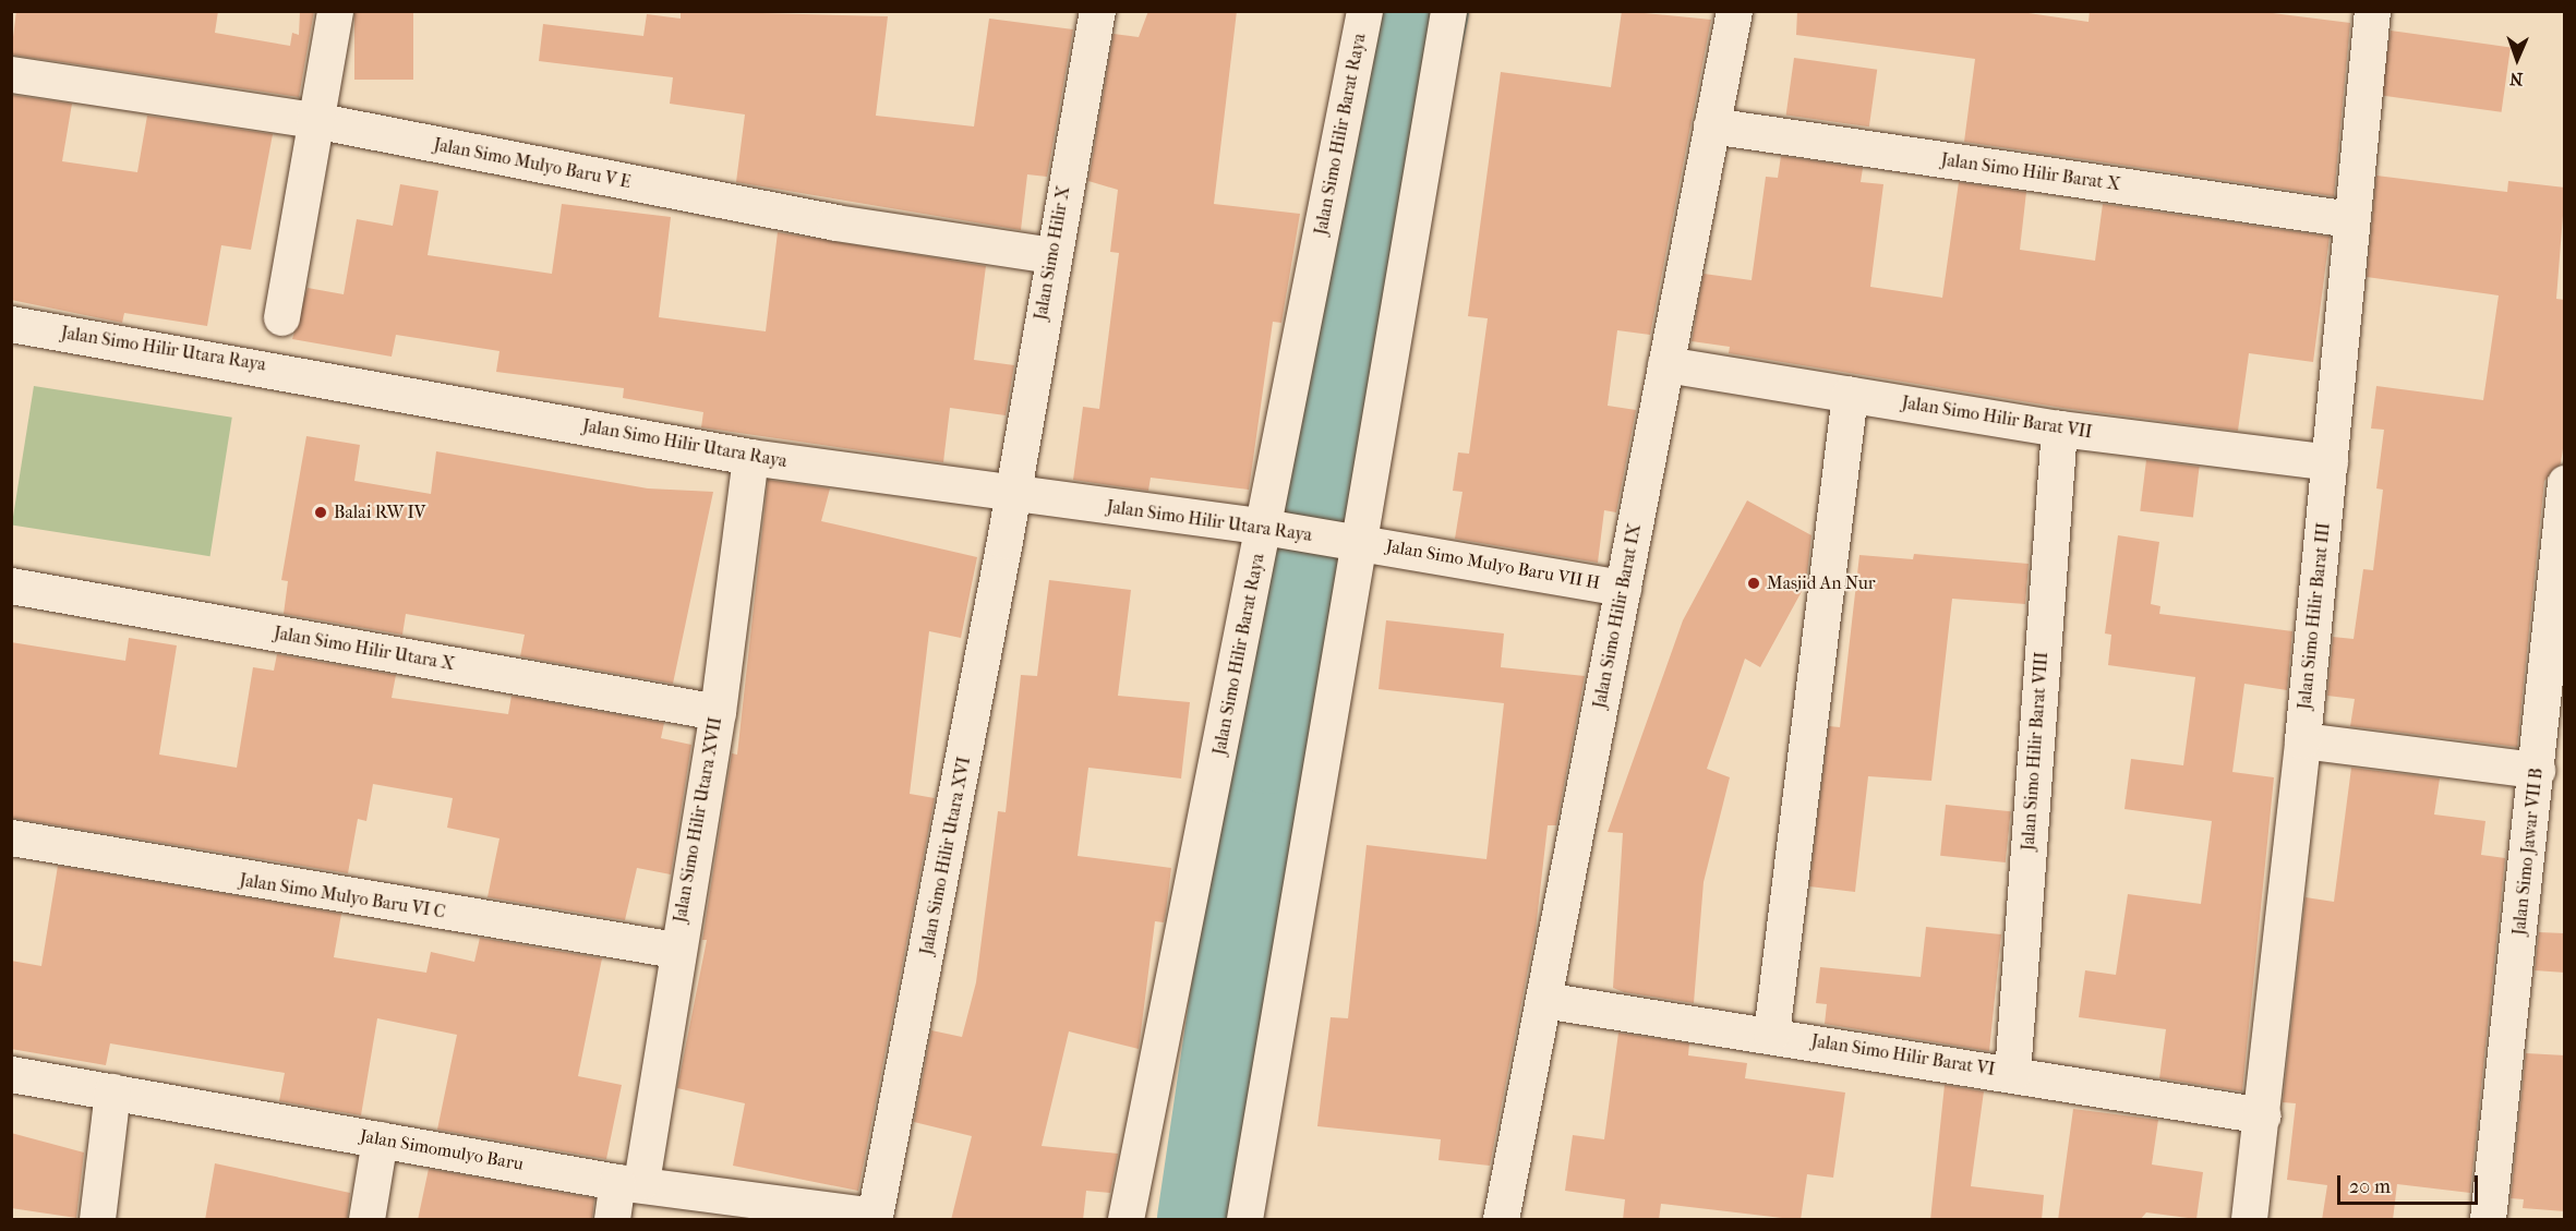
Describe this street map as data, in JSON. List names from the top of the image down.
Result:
{
  "streets": {
    "street": [
      "Jalan Simo Hilir Barat Raya",
      "Jalan Simo Mulyo Baru V E",
      "Jalan Simo Hilir Barat X",
      "Jalan Simo Hilir X",
      "Jalan Simo Hilir Utara Raya",
      "Jalan Simo Hilir Barat VII",
      "Jalan Simo Mulyo Baru VII H",
      "Jalan Simo Hilir Barat IX",
      "Jalan Simo Hilir Barat III",
      "Jalan Simo Hilir Utara X",
      "Jalan Simo Hilir Barat VIII",
      "Jalan Simo Hilir Utara XVII",
      "Jalan Simo Jawar VII B",
      "Jalan Simo Hilir Utara XVI",
      "Jalan Simo Mulyo Baru VI C",
      "Jalan Simo Hilir Barat VI",
      "Jalan Simomulyo Baru"
    ]
  },
  "crossings": [
    ["Jalan Simo Hilir Barat Raya", "Jalan Simo Hilir Utara Raya"],
    ["Jalan Simo Mulyo Baru V E", "Jalan Simo Hilir X"],
    ["Jalan Simo Hilir Barat X", "Jalan Simo Hilir Barat IX"],
    ["Jalan Simo Hilir Barat X", "Jalan Simo Hilir Barat III"],
    ["Jalan Simo Hilir X", "Jalan Simo Hilir Utara Raya"],
    ["Jalan Simo Hilir X", "Jalan Simo Hilir Utara XVI"],
    ["Jalan Simo Hilir Utara Raya", "Jalan Simo Mulyo Baru VII H"],
    ["Jalan Simo Hilir Utara Raya", "Jalan Simo Hilir Utara XVII"],
    ["Jalan Simo Hilir Utara Raya", "Jalan Simo Hilir Utara XVI"],
    ["Jalan Simo Hilir Barat VII", "Jalan Simo Hilir Barat IX"],
    ["Jalan Simo Hilir Barat VII", "Jalan Simo Hilir Barat III"],
    ["Jalan Simo Hilir Barat VII", "Jalan Simo Hilir Barat VIII"],
    ["Jalan Simo Mulyo Baru VII H", "Jalan Simo Hilir Barat IX"],
    ["Jalan Simo Hilir Barat IX", "Jalan Simo Hilir Barat VI"],
    ["Jalan Simo Hilir Barat III", "Jalan Simo Hilir Barat VI"],
    ["Jalan Simo Hilir Utara X", "Jalan Simo Hilir Utara XVII"],
    ["Jalan Simo Hilir Barat VIII", "Jalan Simo Hilir Barat VI"],
    ["Jalan Simo Hilir Utara XVII", "Jalan Simo Mulyo Baru VI C"],
    ["Jalan Simo Hilir Utara XVII", "Jalan Simomulyo Baru"],
    ["Jalan Simo Hilir Utara XVI", "Jalan Simomulyo Baru"]
  ],
  "places": ["Balai RW IV", "Masjid An Nur"],
  "scale_bar": "20 m",
  "north": "bottom"
}
